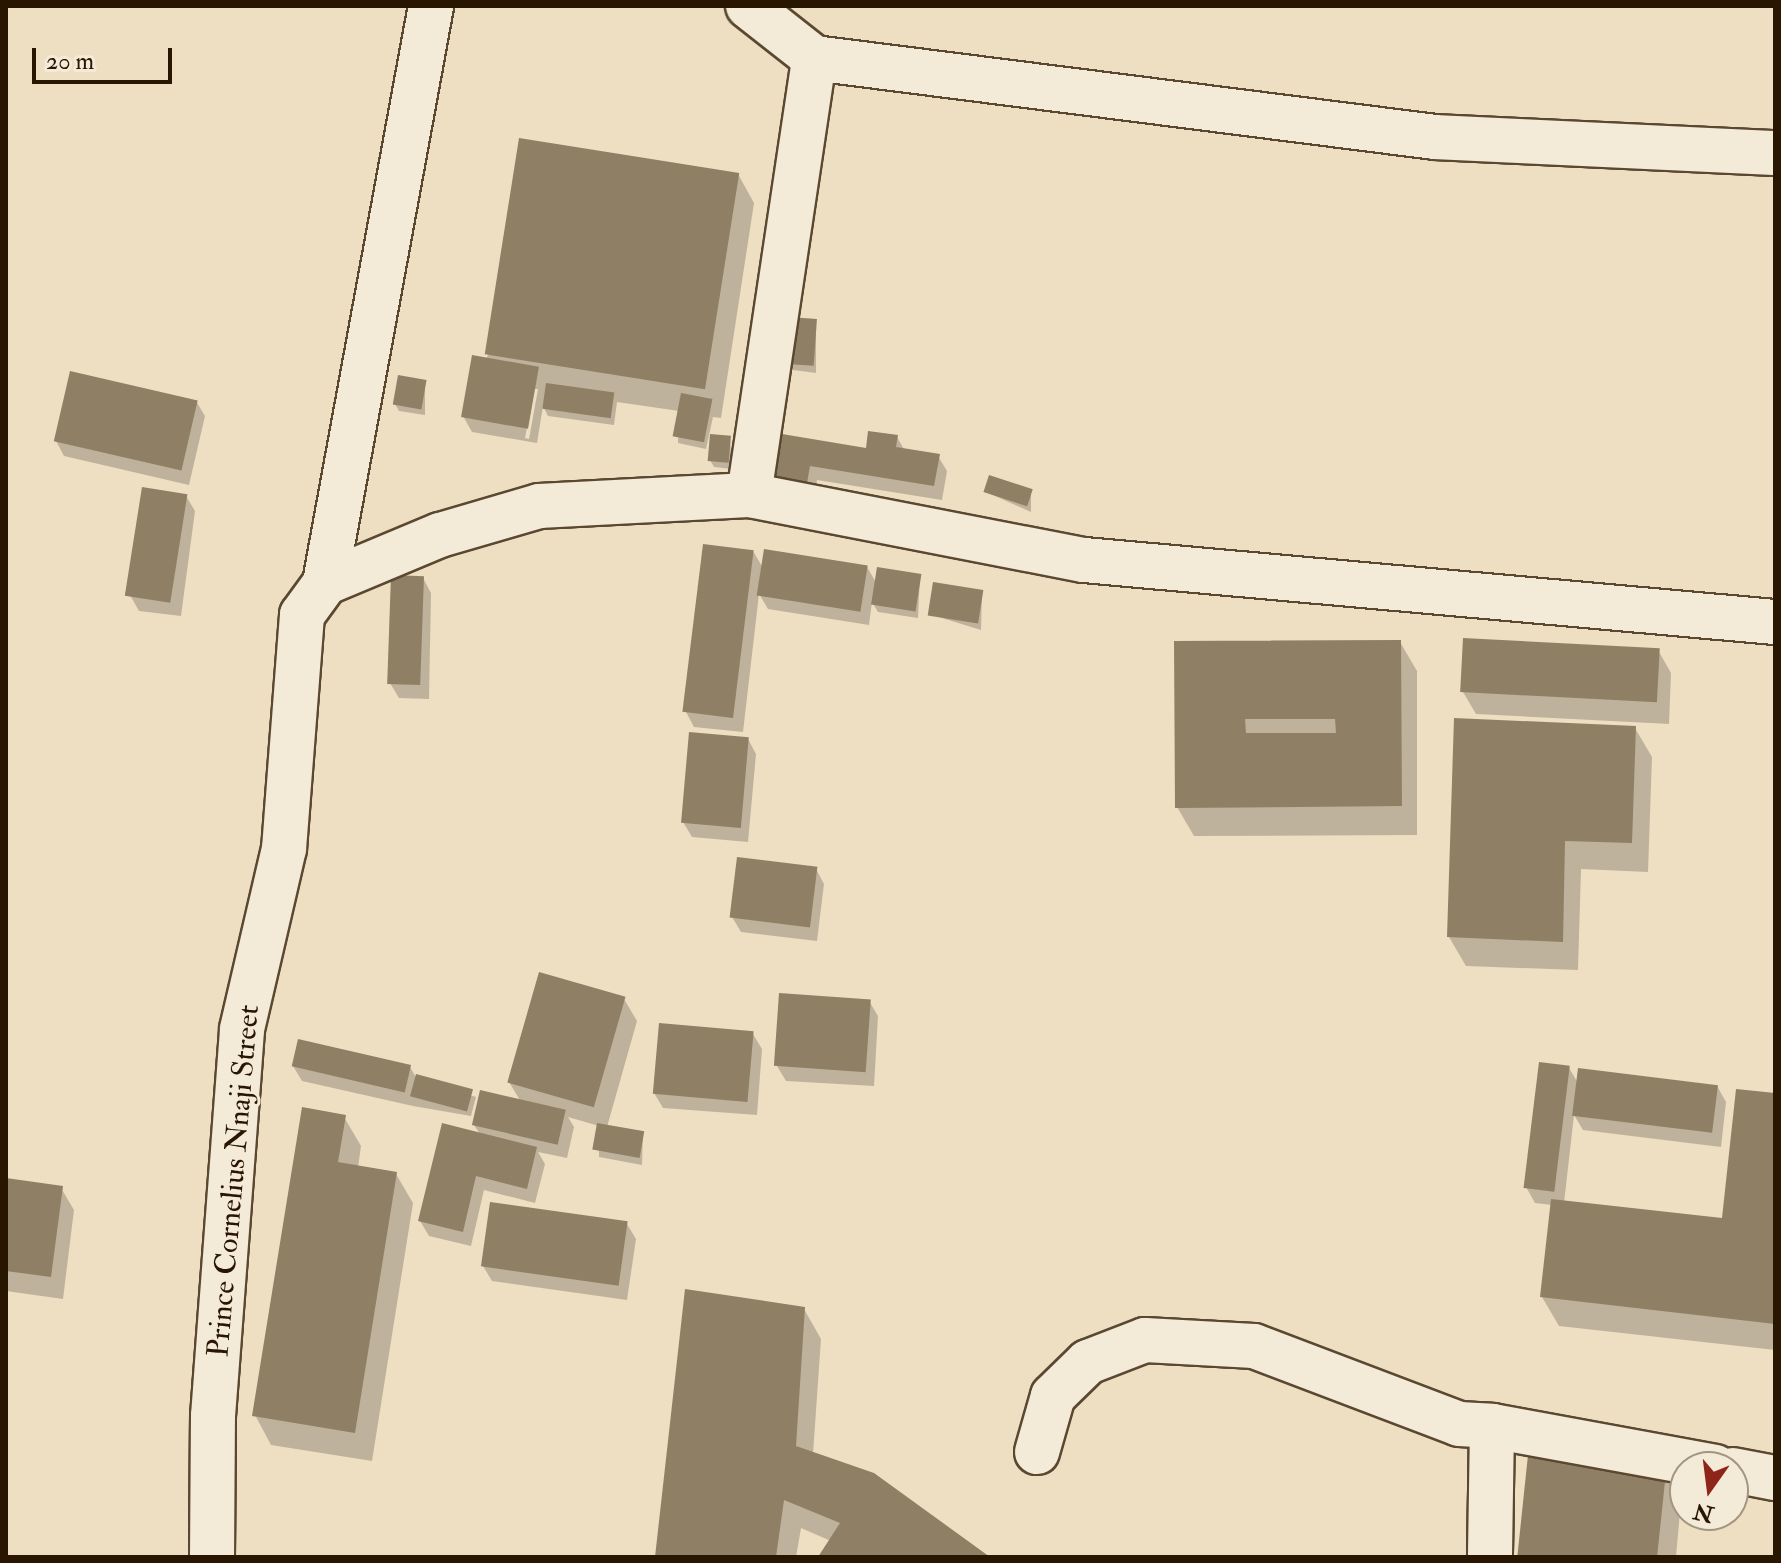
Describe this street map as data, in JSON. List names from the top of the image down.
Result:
{
  "streets": {
    "street": ["Prince Cornelius Nnaji Street"]
  },
  "scale_bar": "20 m",
  "north": "bottom"
}
